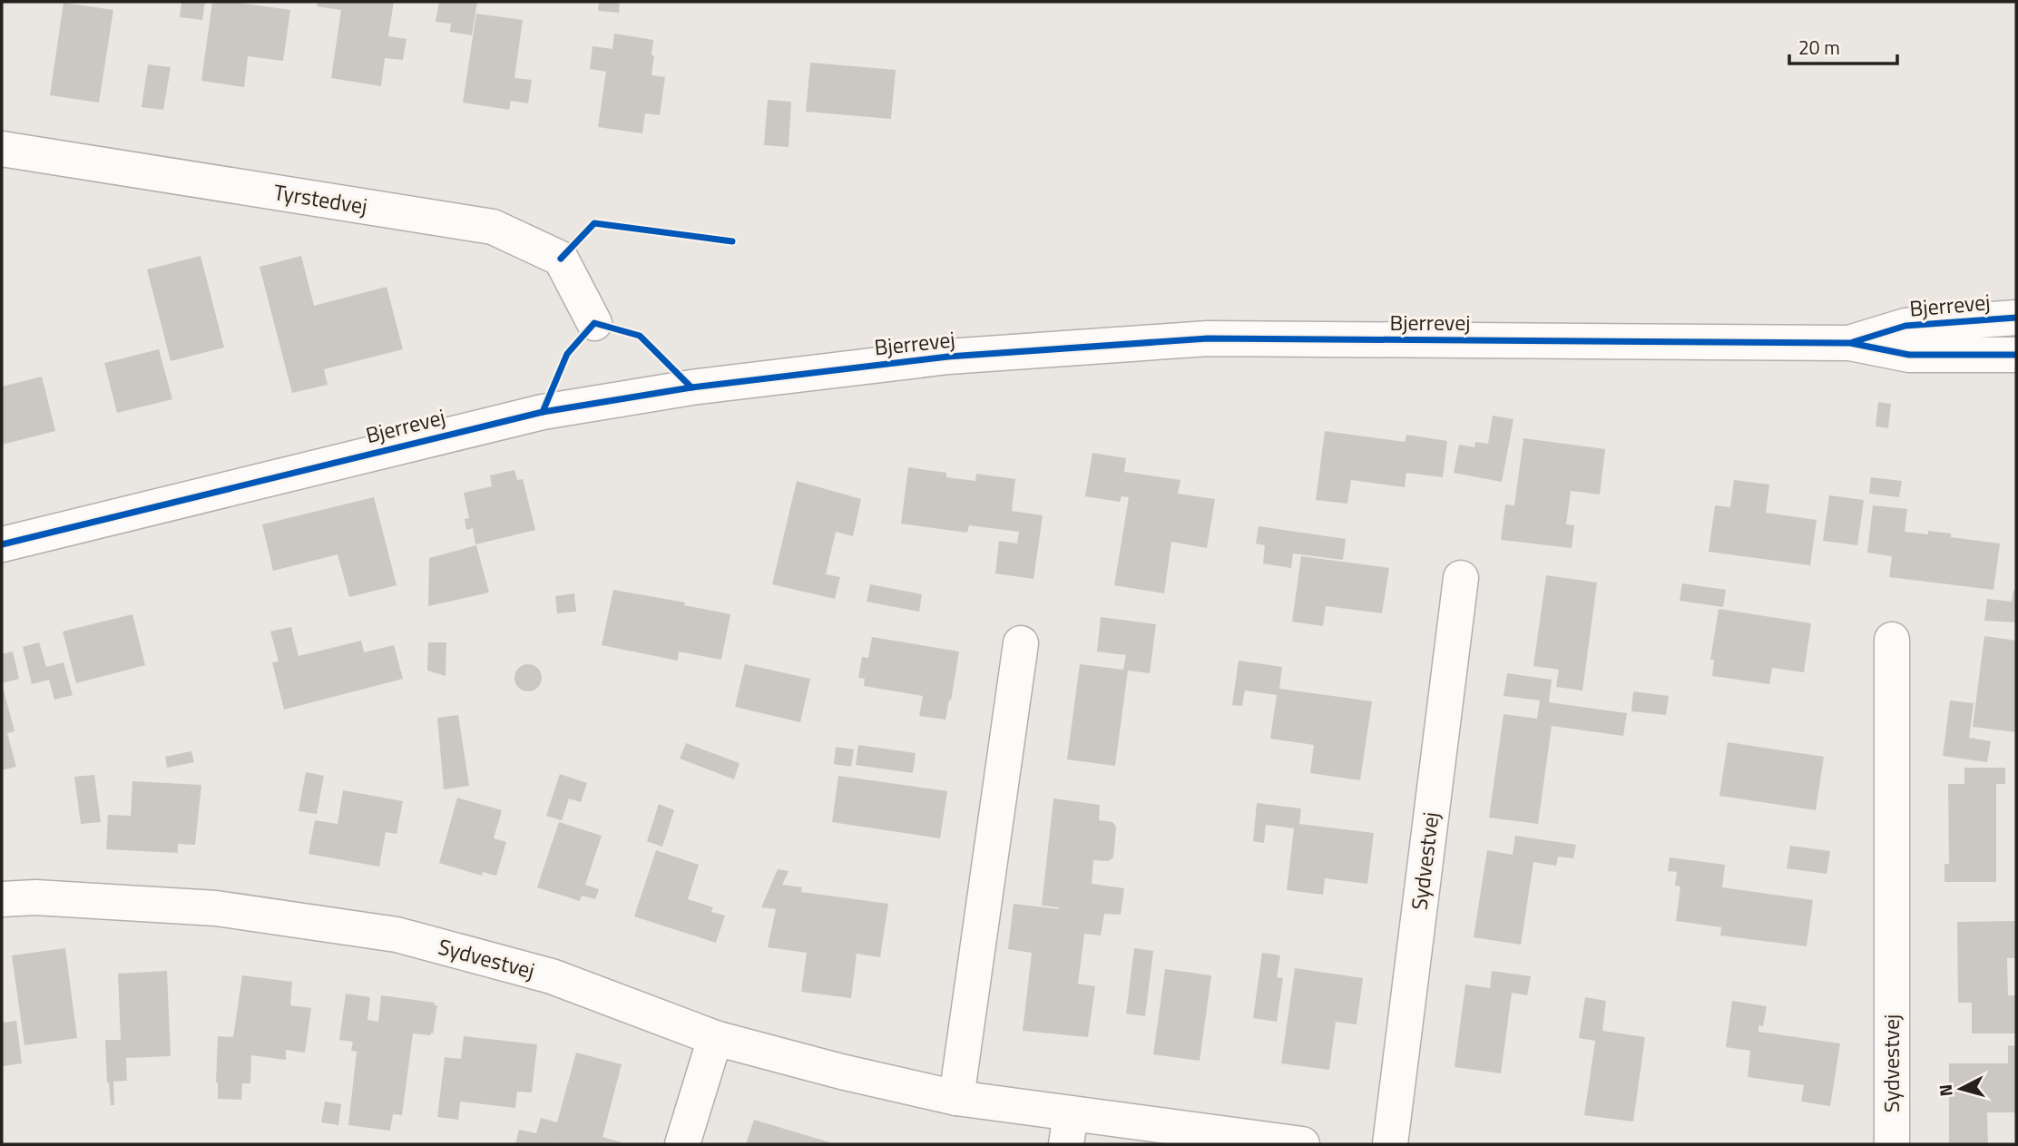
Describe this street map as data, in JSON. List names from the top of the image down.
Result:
{
  "streets": {
    "street": ["Tyrstedvej", "Bjerrevej", "Sydvestvej"]
  },
  "scale_bar": "20 m",
  "north": "left"
}
